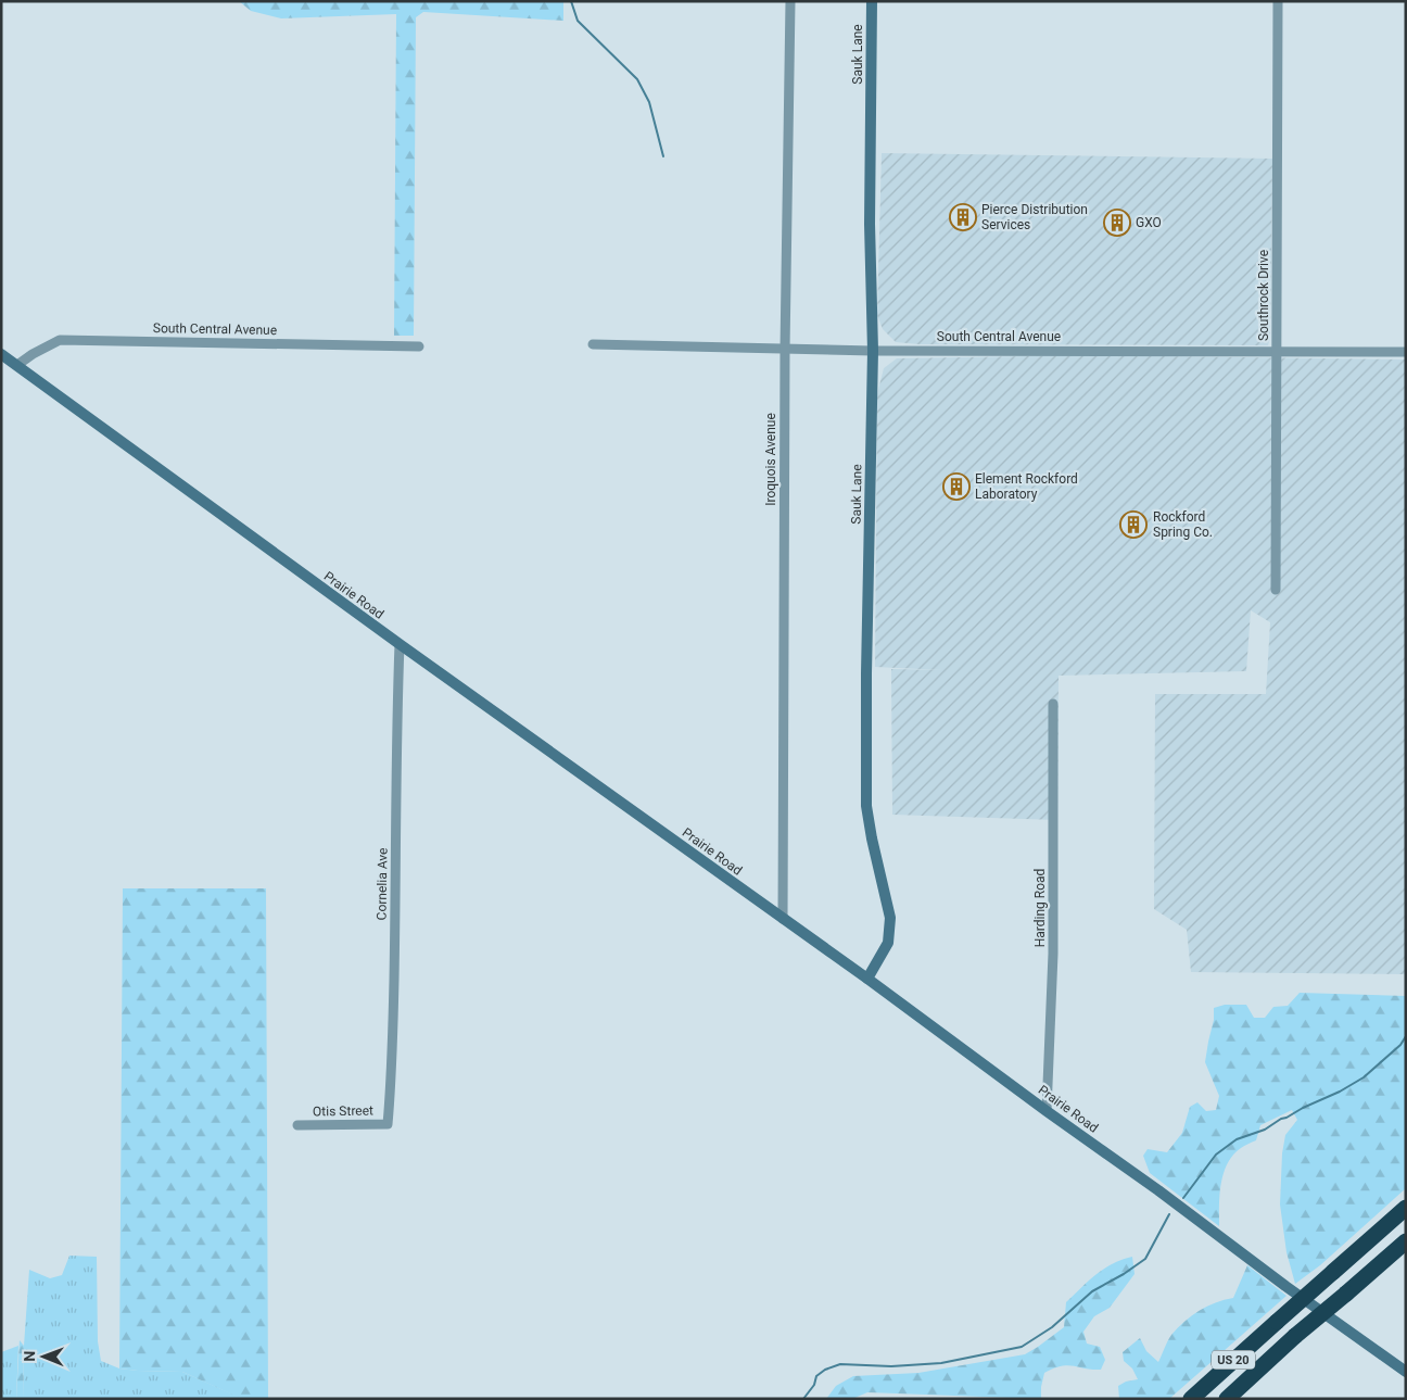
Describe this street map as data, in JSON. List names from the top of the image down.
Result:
{
  "streets": {
    "highway": ["US 20"],
    "street": [
      "Sauk Lane",
      "Southrock Drive",
      "South Central Avenue",
      "Iroquois Avenue",
      "Prairie Road",
      "Cornelia Ave",
      "Harding Road",
      "Otis Street"
    ]
  },
  "crossings": [
    ["Sauk Lane", "South Central Avenue"],
    ["Sauk Lane", "Prairie Road"],
    ["Southrock Drive", "South Central Avenue"],
    ["South Central Avenue", "Iroquois Avenue"],
    ["South Central Avenue", "Prairie Road"],
    ["Iroquois Avenue", "Prairie Road"],
    ["Prairie Road", "Cornelia Ave"],
    ["Prairie Road", "Harding Road"],
    ["Cornelia Ave", "Otis Street"]
  ],
  "places": {
    "building": [
      "Pierce Distribution Services",
      "GXO",
      "Element Rockford Laboratory",
      "Rockford Spring Co."
    ]
  },
  "north": "left"
}
